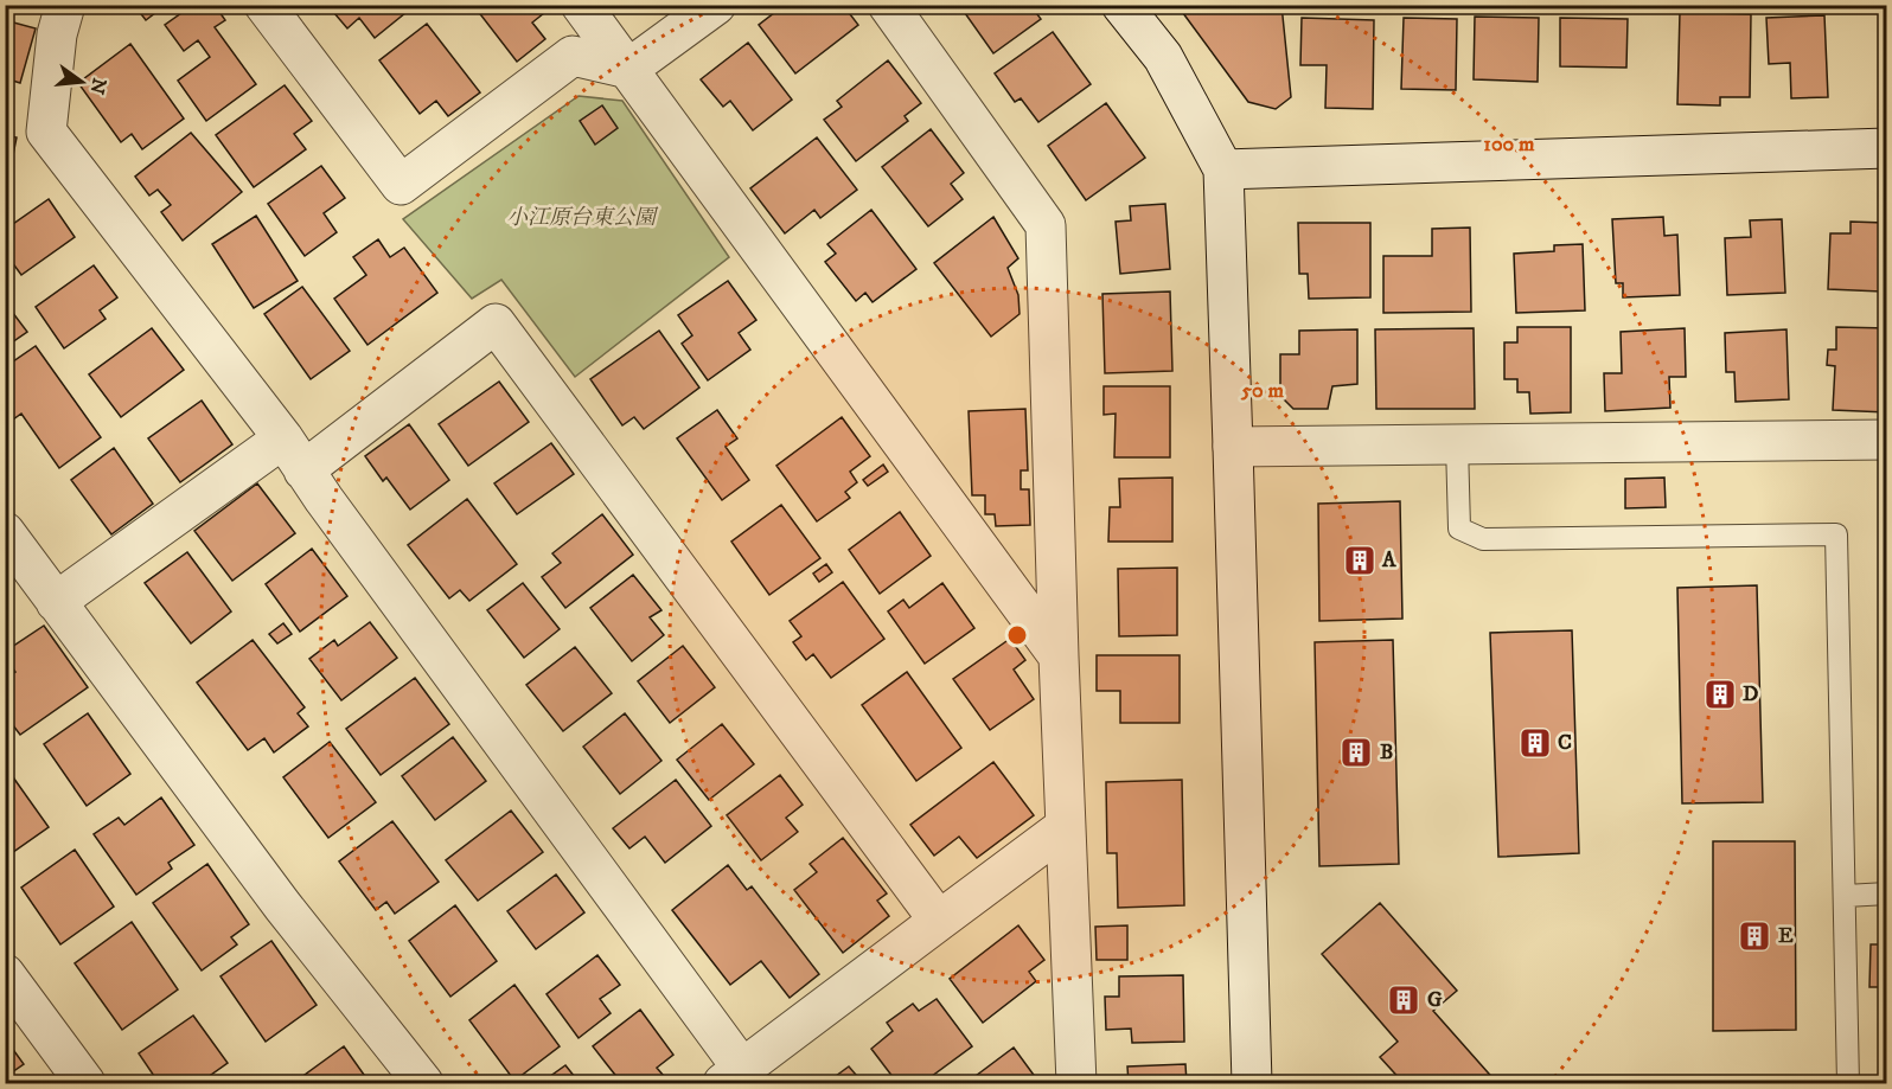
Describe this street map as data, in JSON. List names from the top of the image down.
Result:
{
  "parks": ["小江原台東公園"],
  "places": {
    "building": [
      "A",
      "D",
      "C",
      "B",
      "E",
      "G"
    ]
  },
  "north": "right",
  "rings": ["100 m", "50 m"]
}
